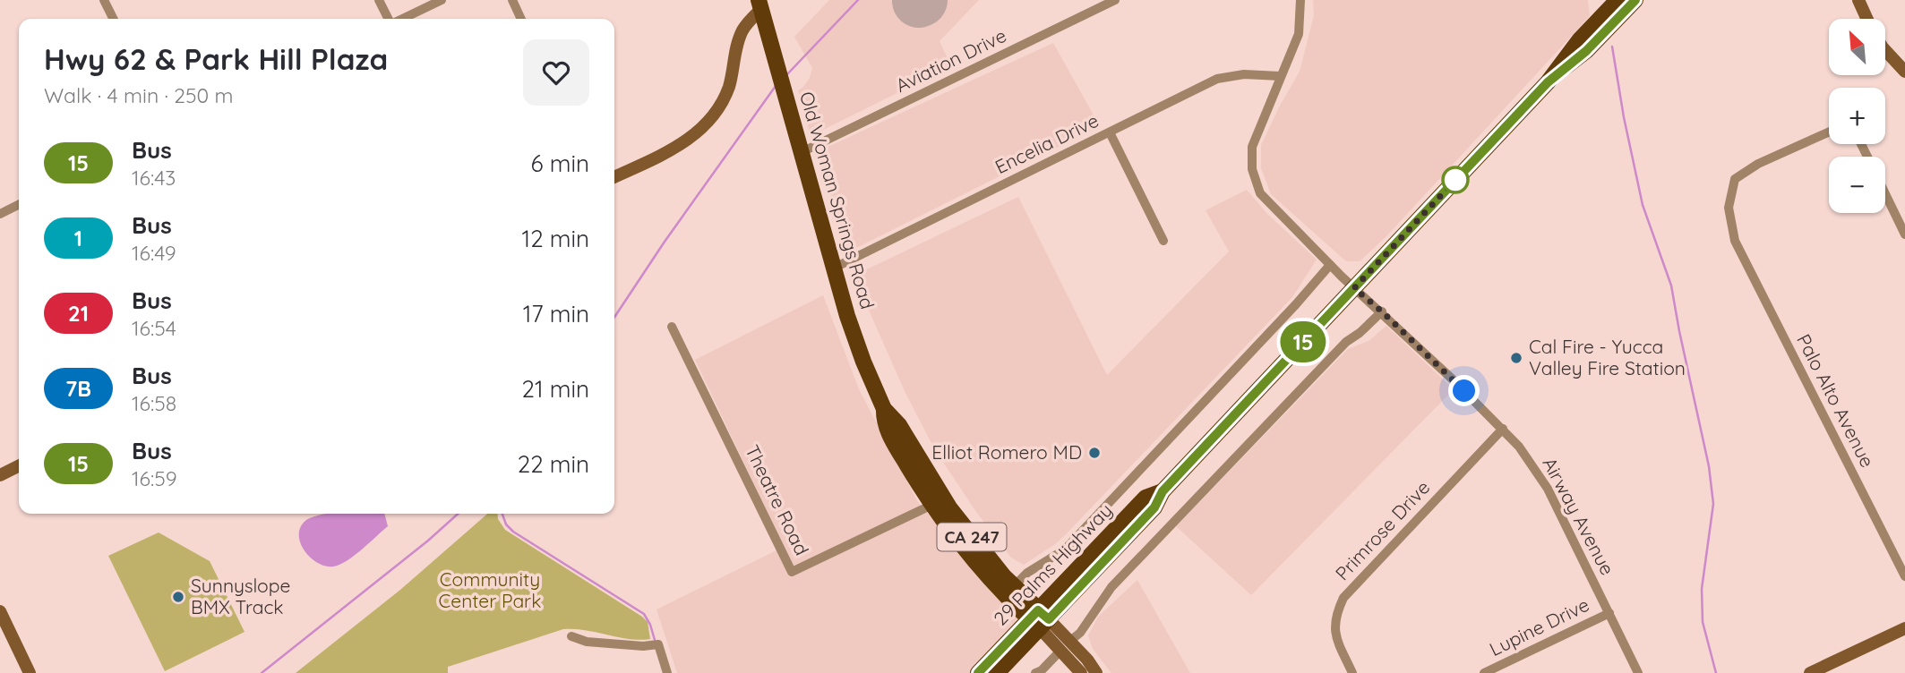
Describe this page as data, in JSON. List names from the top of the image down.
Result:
{
  "streets": {
    "main road": ["Old Woman Springs Road", "CA 247", "29 Palms Highway"],
    "street": [
      "Aviation Drive",
      "Encelia Drive",
      "Palo Alto Avenue",
      "Theatre Road",
      "Airway Avenue",
      "Primrose Drive",
      "Lupine Drive"
    ]
  },
  "crossings": [
    ["Aviation Drive", "Old Woman Springs Road"],
    ["Encelia Drive", "Old Woman Springs Road"],
    ["Encelia Drive", "Airway Avenue"],
    ["Old Woman Springs Road", "Theatre Road"],
    ["Old Woman Springs Road", "29 Palms Highway"],
    ["Airway Avenue", "Primrose Drive"],
    ["Airway Avenue", "29 Palms Highway"],
    ["Airway Avenue", "Lupine Drive"]
  ],
  "parks": ["Community Center Park"],
  "places": ["Cal Fire - Yucca Valley Fire Station", "Elliot Romero MD", "Sunnyslope BMX Track"],
  "lines": ["bus line 15"],
  "north": "top left",
  "page": {
    "on_map": "15",
    "map_buttons": ["+", "−"],
    "heading": ["Hwy 62 & Park Hill Plaza", "Walk · 4 min · 250 m"],
    "list": [
      {
        "mark": "15",
        "name": "Bus",
        "note": "16:43",
        "value": "6 min"
      },
      {
        "mark": "1",
        "name": "Bus",
        "note": "16:49",
        "value": "12 min"
      },
      {
        "mark": "21",
        "name": "Bus",
        "note": "16:54",
        "value": "17 min"
      },
      {
        "mark": "7B",
        "name": "Bus",
        "note": "16:58",
        "value": "21 min"
      },
      {
        "mark": "15",
        "name": "Bus",
        "note": "16:59",
        "value": "22 min"
      }
    ]
  }
}
